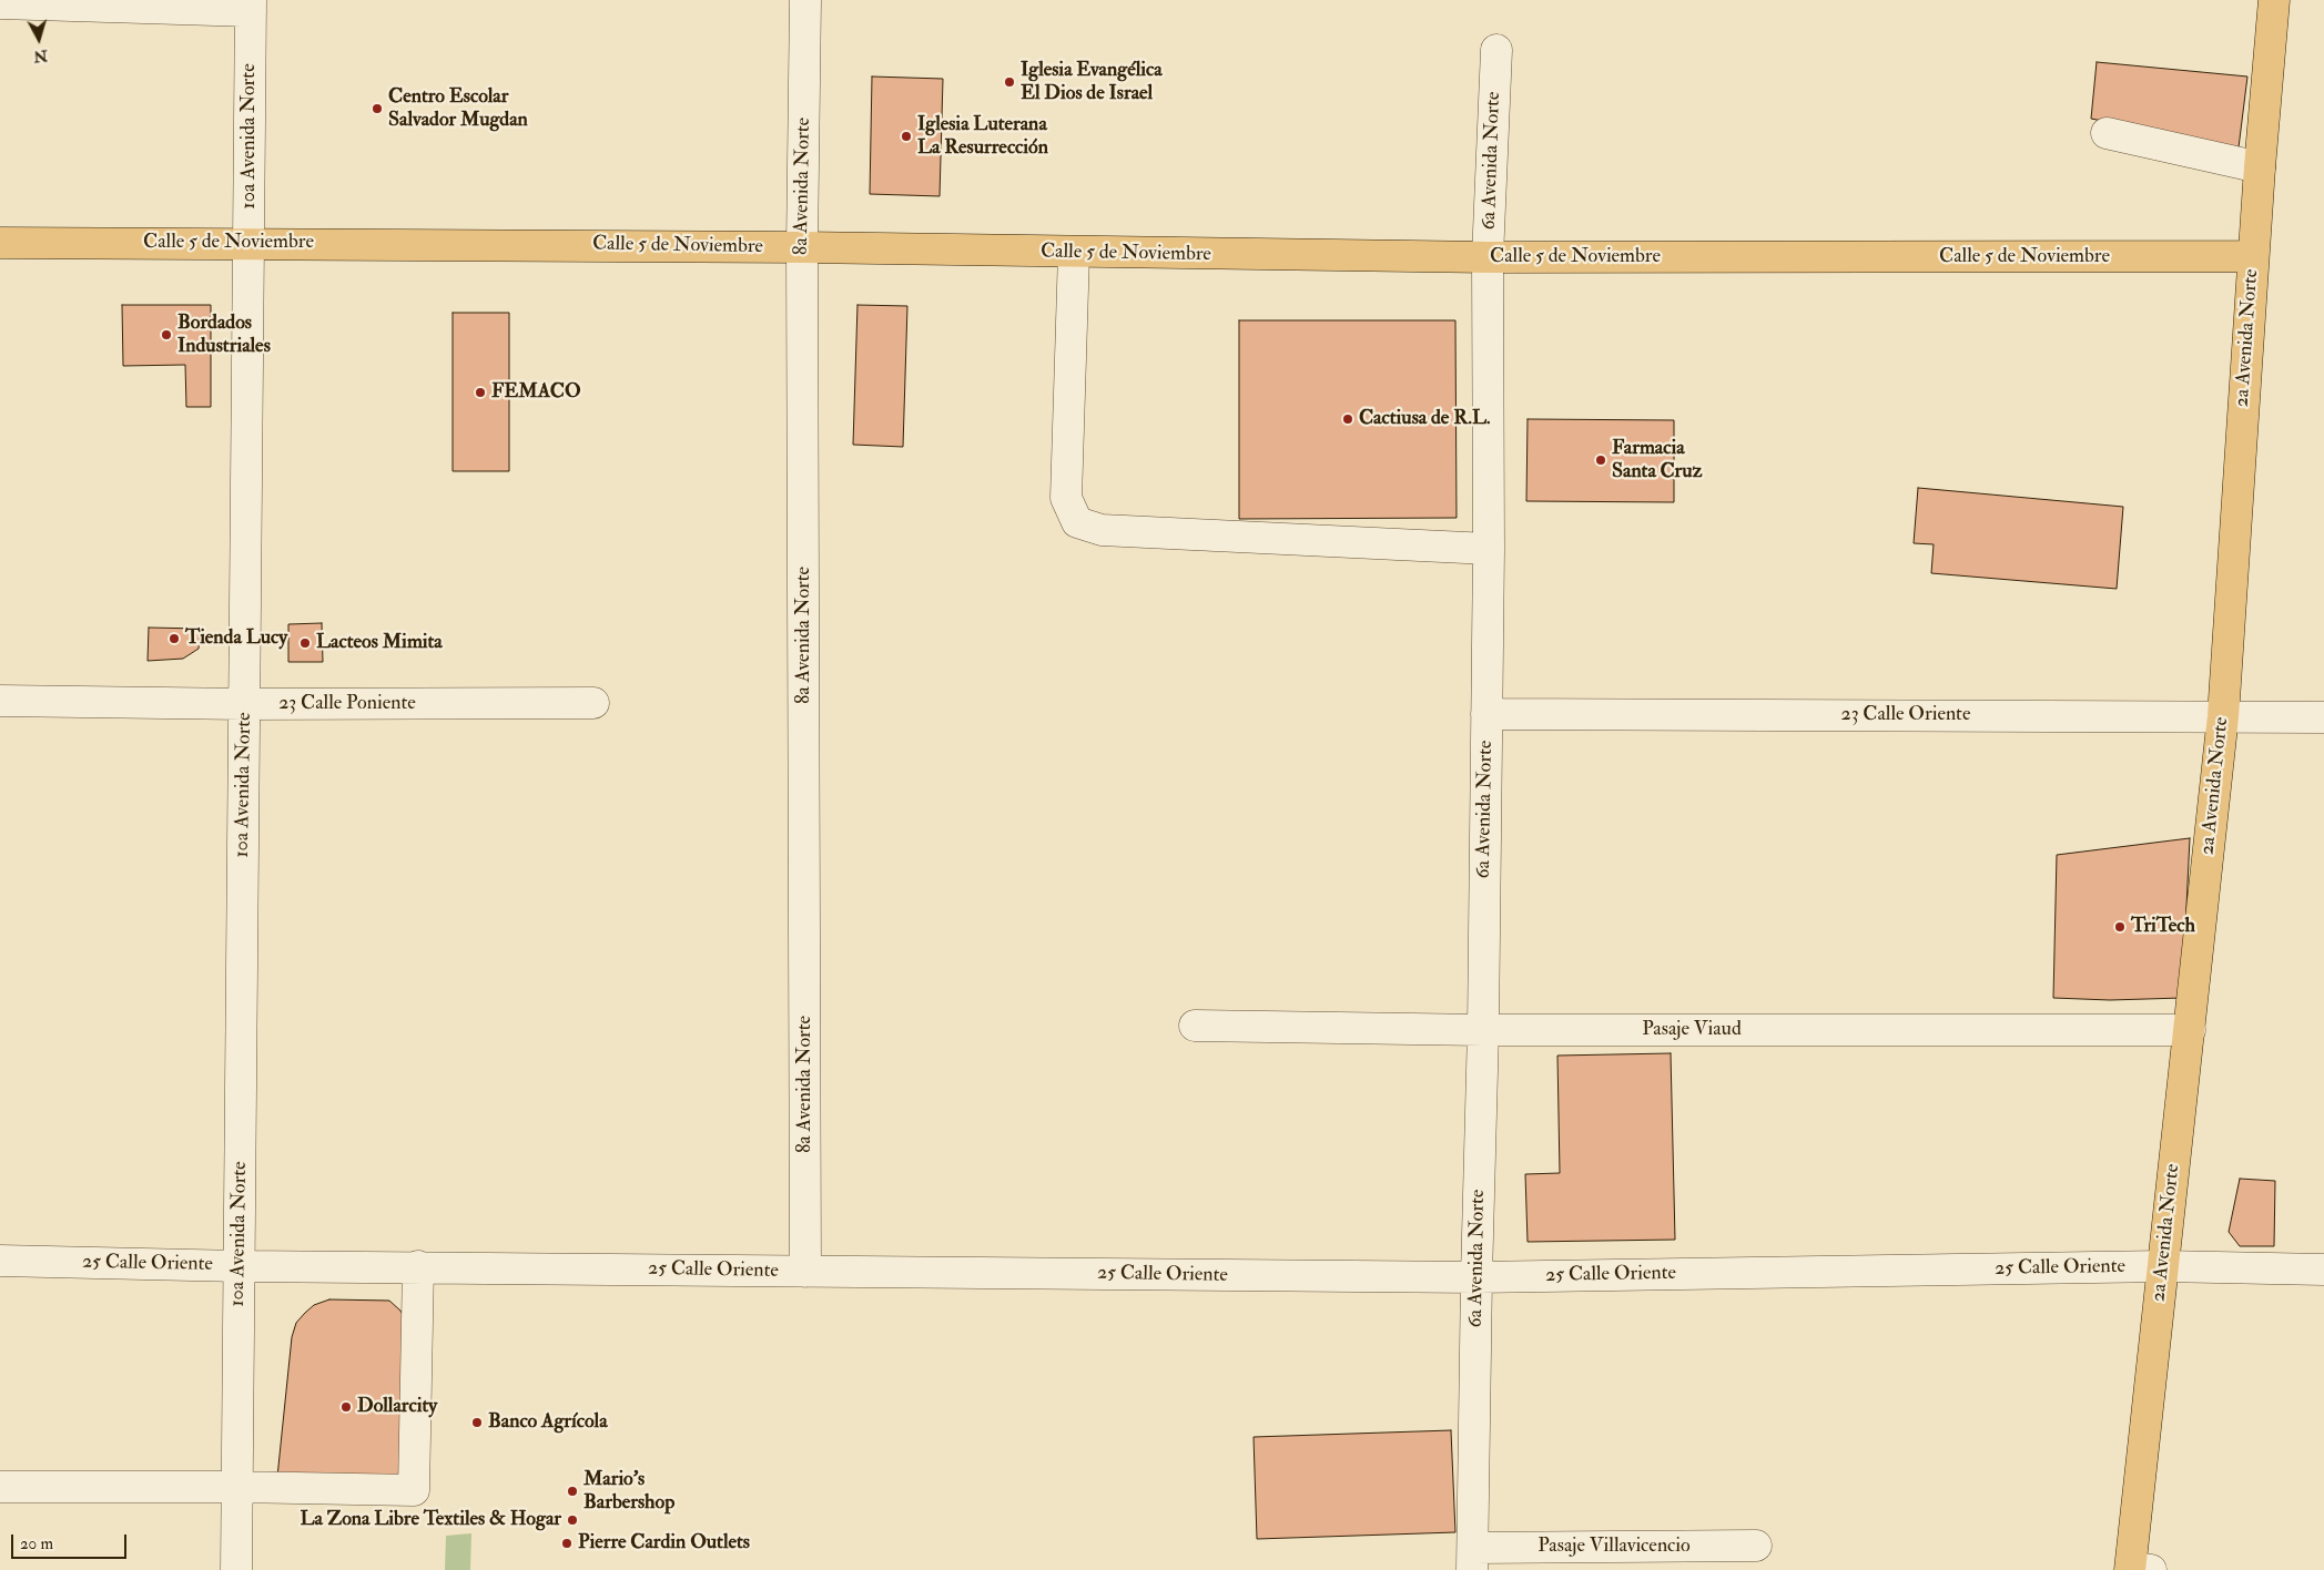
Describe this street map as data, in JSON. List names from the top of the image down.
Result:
{
  "streets": {
    "main road": ["Calle 5 de Noviembre", "2a Avenida Norte"],
    "street": [
      "10a Avenida Norte",
      "6a Avenida Norte",
      "8a Avenida Norte",
      "23 Calle Poniente",
      "23 Calle Oriente",
      "Pasaje Viaud",
      "25 Calle Oriente",
      "Pasaje Villavicencio"
    ]
  },
  "crossings": [
    ["10a Avenida Norte", "Calle 5 de Noviembre"],
    ["10a Avenida Norte", "23 Calle Poniente"],
    ["10a Avenida Norte", "25 Calle Oriente"],
    ["6a Avenida Norte", "Calle 5 de Noviembre"],
    ["6a Avenida Norte", "23 Calle Oriente"],
    ["6a Avenida Norte", "Pasaje Viaud"],
    ["6a Avenida Norte", "25 Calle Oriente"],
    ["6a Avenida Norte", "Pasaje Villavicencio"],
    ["8a Avenida Norte", "Calle 5 de Noviembre"],
    ["8a Avenida Norte", "25 Calle Oriente"],
    ["Calle 5 de Noviembre", "2a Avenida Norte"],
    ["2a Avenida Norte", "23 Calle Oriente"],
    ["2a Avenida Norte", "Pasaje Viaud"],
    ["2a Avenida Norte", "25 Calle Oriente"]
  ],
  "places": [
    "Iglesia Evangélica El Dios de Israel",
    "Centro Escolar Salvador Mugdan",
    "Iglesia Luterana La Resurrección",
    "Bordados Industriales",
    "FEMACO",
    "Cactiusa de R.L.",
    "Farmacia Santa Cruz",
    "Tienda Lucy",
    "Lacteos Mimita",
    "TriTech",
    "Dollarcity",
    "Banco Agrícola",
    "Mario's Barbershop",
    "La Zona Libre Textiles & Hogar",
    "Pierre Cardin Outlets"
  ],
  "scale_bar": "20 m",
  "north": "bottom"
}
